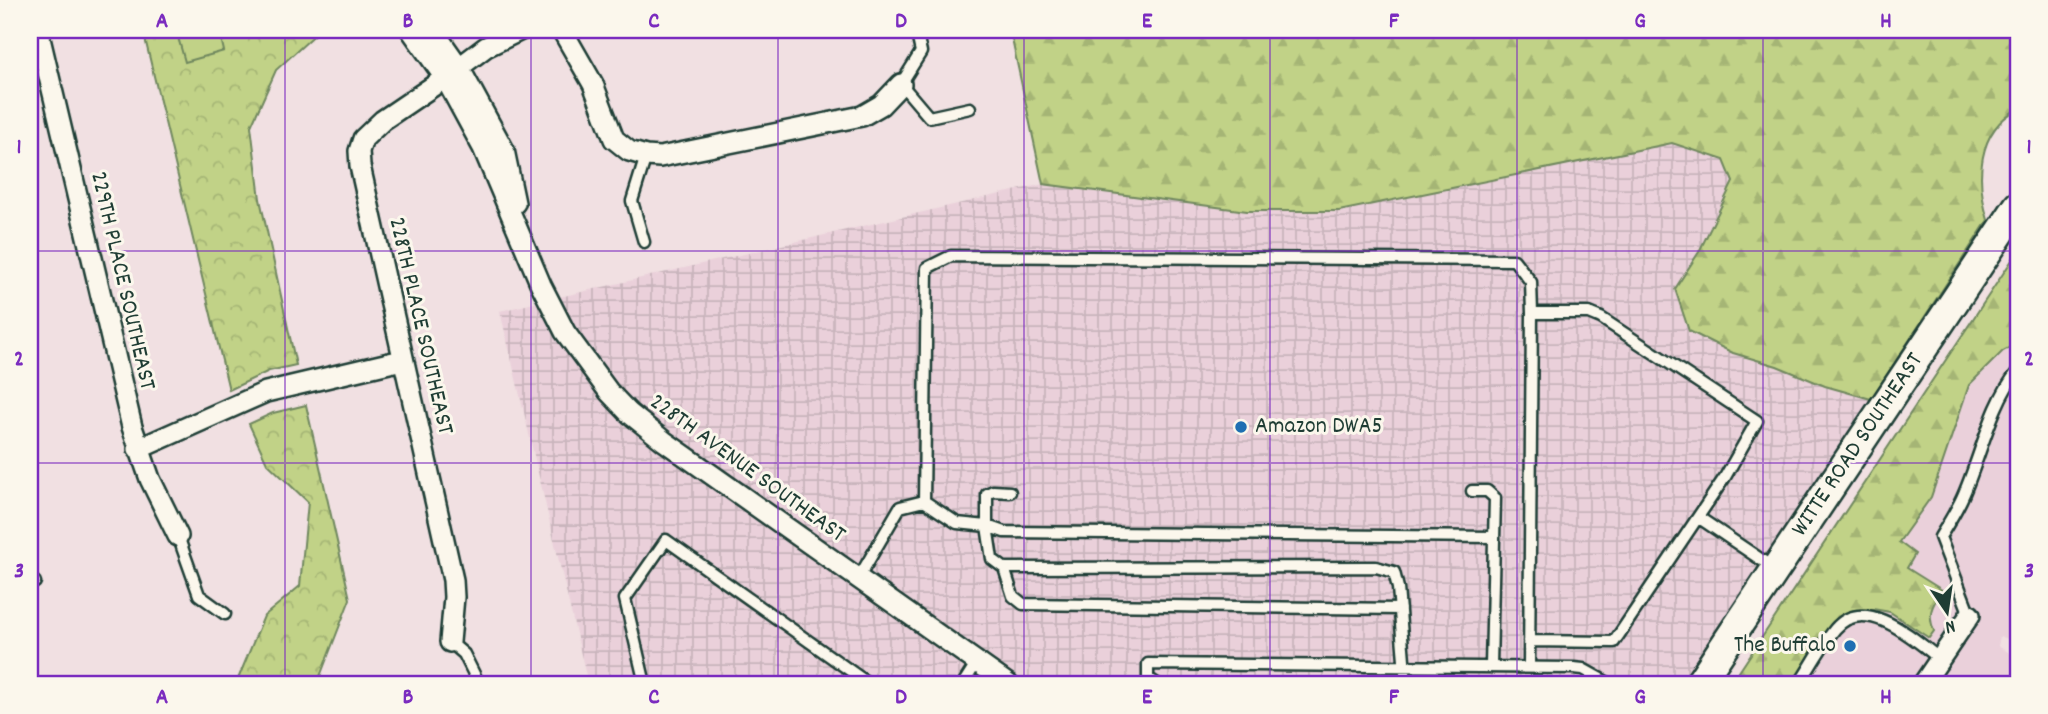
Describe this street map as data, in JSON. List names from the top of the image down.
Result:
{
  "streets": {
    "street": [
      "229TH PLACE SOUTHEAST",
      "228TH PLACE SOUTHEAST",
      "WITTE ROAD SOUTHEAST",
      "228TH AVENUE SOUTHEAST"
    ]
  },
  "crossings": [
    ["228TH PLACE SOUTHEAST", "228TH AVENUE SOUTHEAST"]
  ],
  "places": ["Amazon DWA5", "The Buffalo"],
  "north": "bottom",
  "grid": {
    "columns": [
      "A",
      "B",
      "C",
      "D",
      "E",
      "F",
      "G",
      "H"
    ],
    "rows": ["1", "2", "3"]
  }
}
